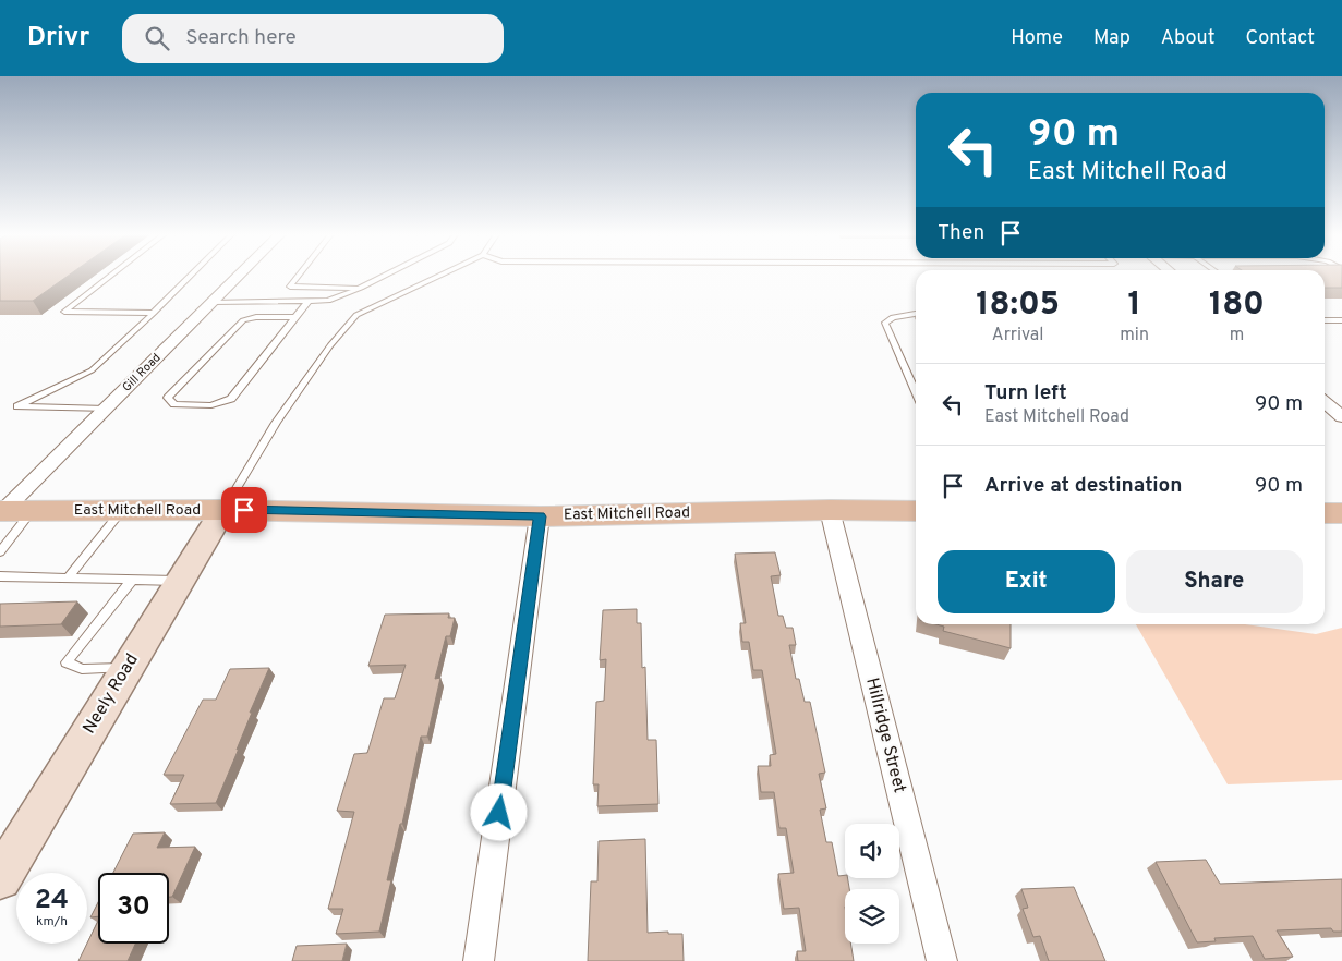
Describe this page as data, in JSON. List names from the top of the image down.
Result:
{
  "streets": {
    "main road": ["East Mitchell Road"],
    "street": ["Gill Road", "Neely Road", "Hillridge Street"]
  },
  "crossings": [
    ["Gill Road", "East Mitchell Road"],
    ["East Mitchell Road", "Neely Road"],
    ["East Mitchell Road", "Hillridge Street"]
  ],
  "page": {
    "header": "Drivr",
    "search": "Search here",
    "nav": [
      "Home",
      "Map",
      "About",
      "Contact"
    ],
    "turn": ["90 m", "East Mitchell Road"],
    "then": "Then",
    "eta": [
      "18:05",
      "Arrival",
      "1",
      "min",
      "180",
      "m"
    ],
    "list": [
      {
        "name": "Turn left",
        "note": "East Mitchell Road",
        "value": "90 m"
      },
      {
        "name": "Arrive at destination",
        "value": "90 m"
      }
    ],
    "buttons": ["Exit", "Share"],
    "speed": "24 km/h",
    "limit": "30"
  }
}
